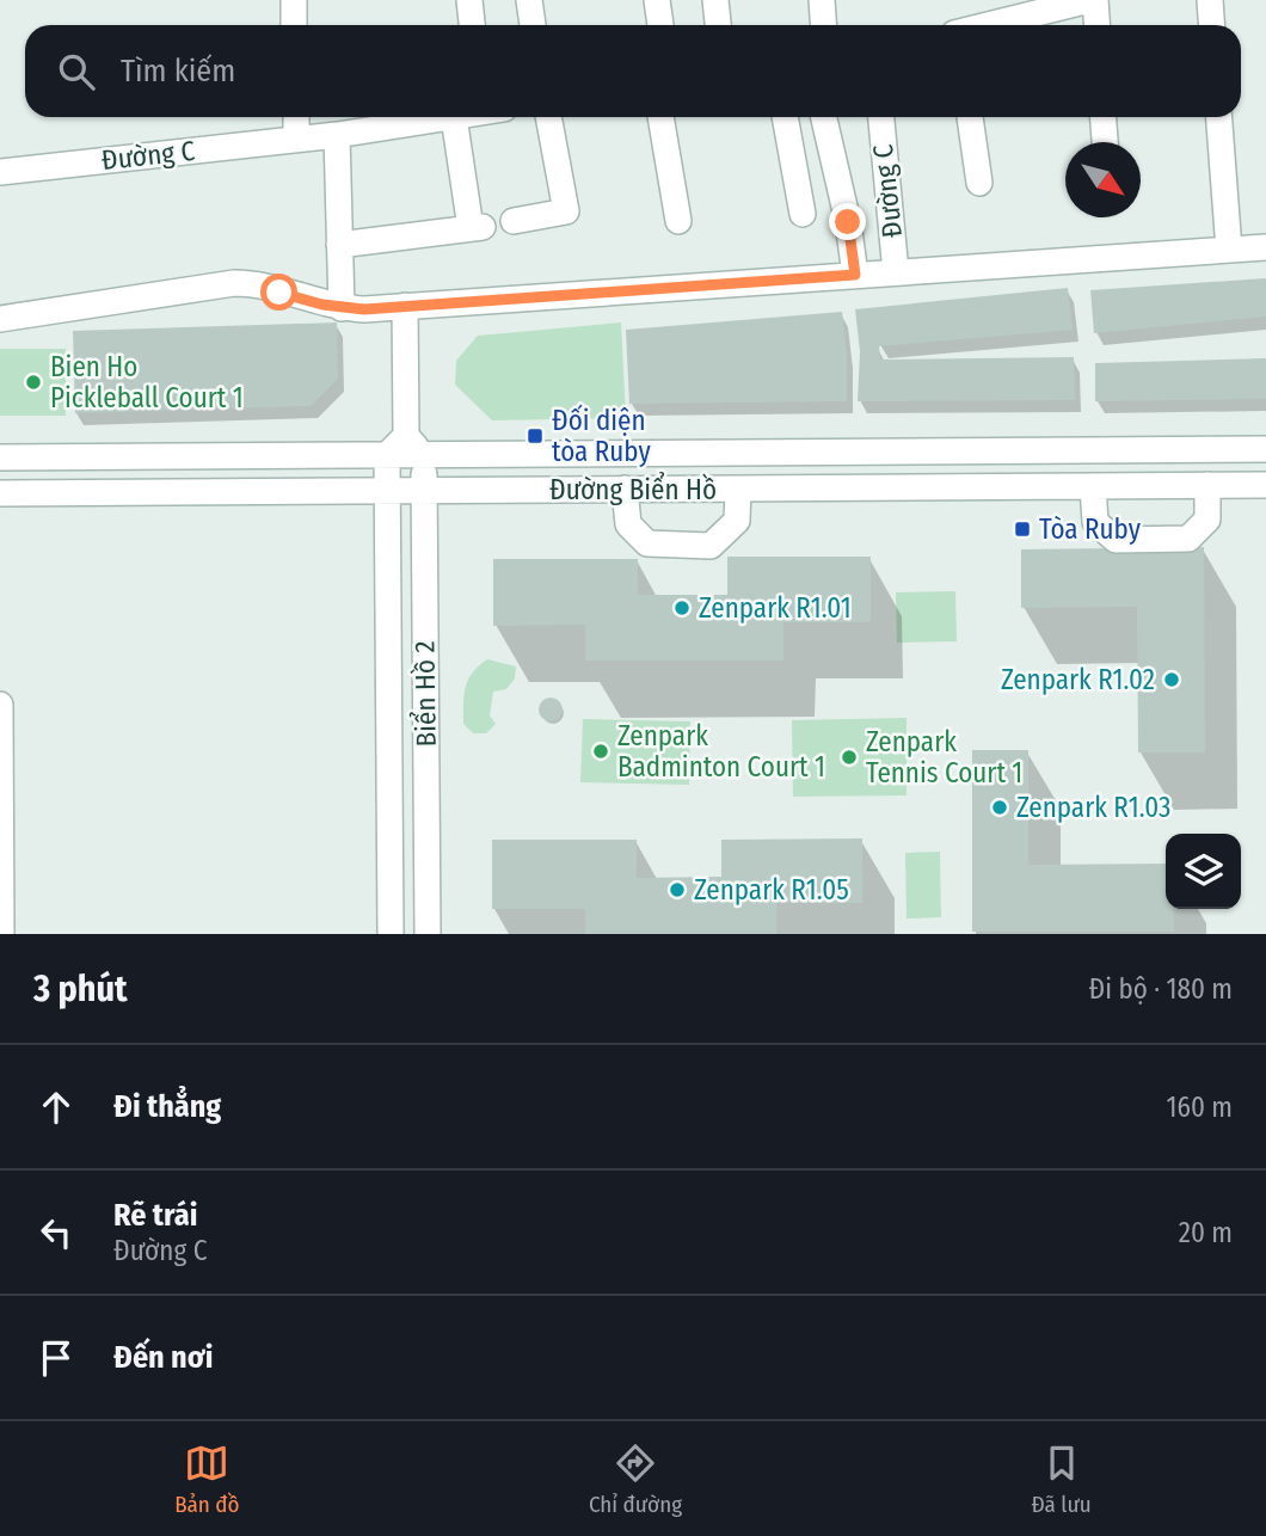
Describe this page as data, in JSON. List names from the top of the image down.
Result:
{
  "streets": {
    "street": ["Đường C", "Đường Biển Hồ", "Biển Hồ 2"]
  },
  "crossings": [
    ["Đường Biển Hồ", "Biển Hồ 2"]
  ],
  "places": {
    "other": [
      "Bien Ho Pickleball Court 1",
      "Zenpark R1.01",
      "Zenpark R1.02",
      "Zenpark Badminton Court 1",
      "Zenpark Tennis Court 1",
      "Zenpark R1.03",
      "Zenpark R1.05"
    ],
    "transit": ["Đối diện tòa Ruby", "Tòa Ruby"]
  },
  "north": "bottom right",
  "page": {
    "search": "Tìm kiếm",
    "heading": ["3 phút", "Đi bộ · 180 m"],
    "list": [
      ["Đi thẳng", "160 m"],
      ["Rẽ trái", "Đường C", "20 m"],
      "Đến nơi"
    ],
    "nav": ["Bản đồ", "Chỉ đường", "Đã lưu"]
  }
}
